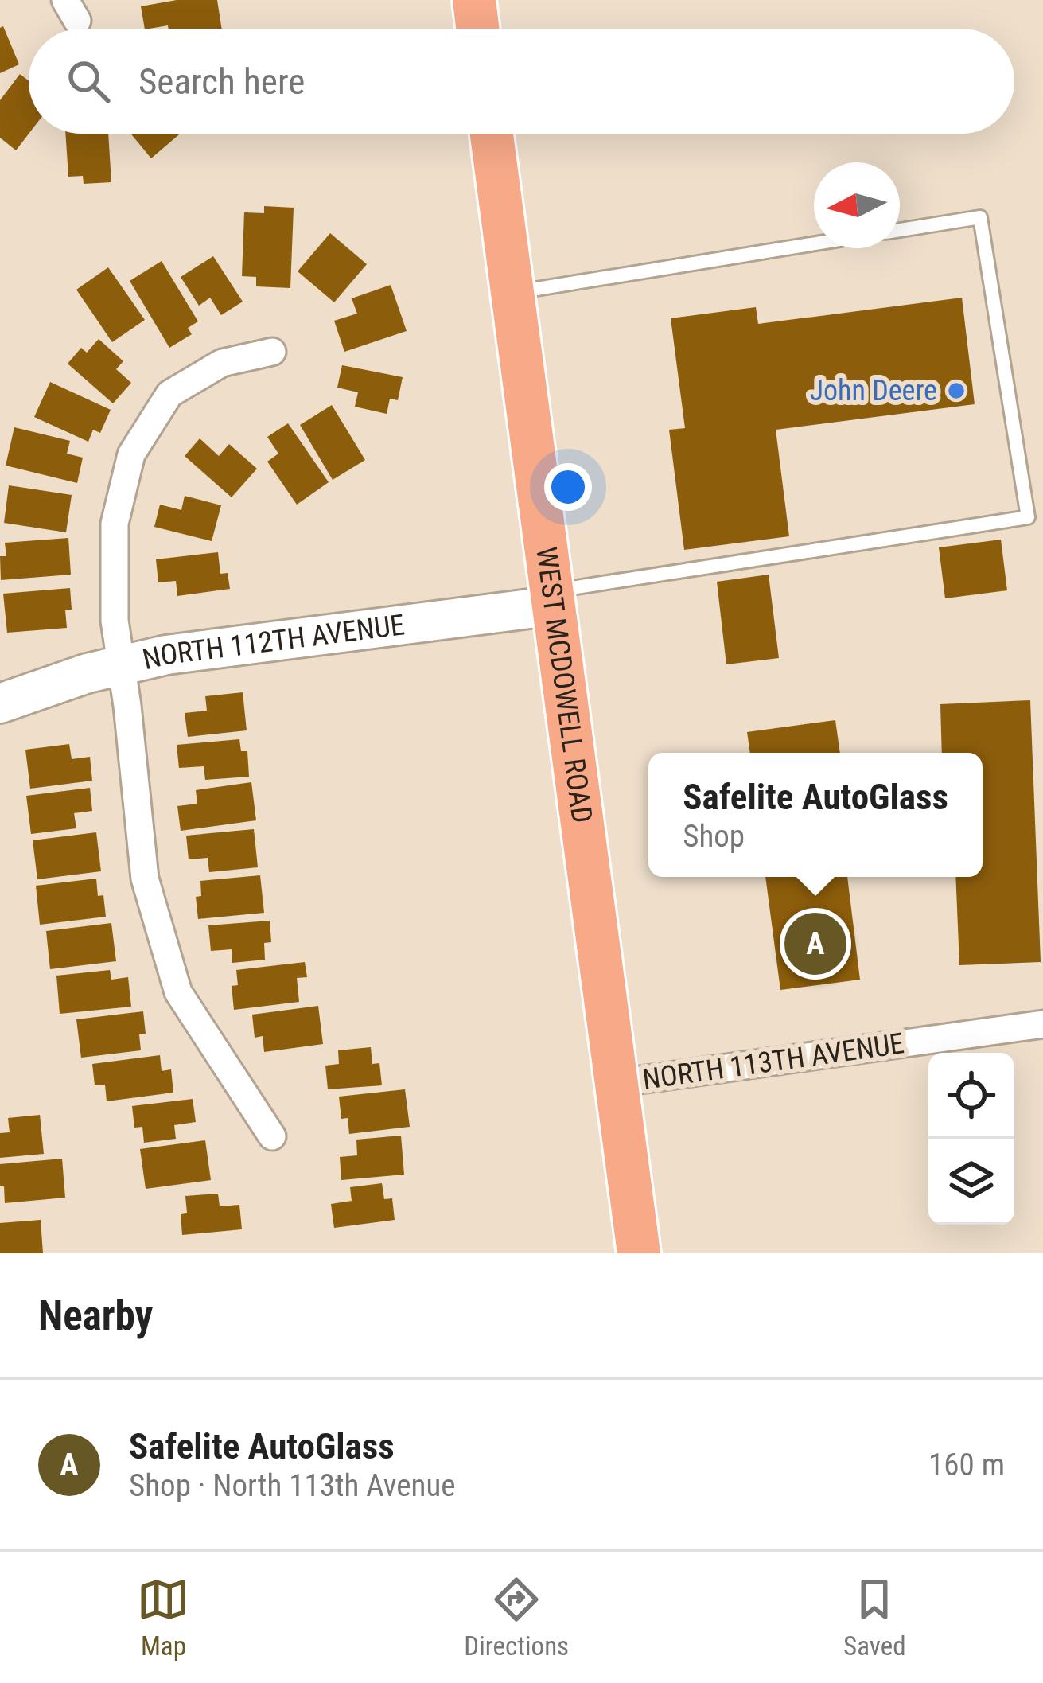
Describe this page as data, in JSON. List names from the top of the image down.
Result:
{
  "streets": {
    "main road": ["WEST MCDOWELL ROAD"],
    "street": ["NORTH 112TH AVENUE", "NORTH 113TH AVENUE"]
  },
  "crossings": [
    ["NORTH 112TH AVENUE", "WEST MCDOWELL ROAD"],
    ["WEST MCDOWELL ROAD", "NORTH 113TH AVENUE"]
  ],
  "places": ["John Deere"],
  "north": "left",
  "page": {
    "search": "Search here",
    "popup": ["Safelite AutoGlass", "Shop"],
    "pins": "A",
    "heading": "Nearby",
    "list": [
      {
        "mark": "A",
        "name": "Safelite AutoGlass",
        "note": "Shop · North 113th Avenue",
        "value": "160 m"
      }
    ],
    "nav": ["Map", "Directions", "Saved"]
  }
}
